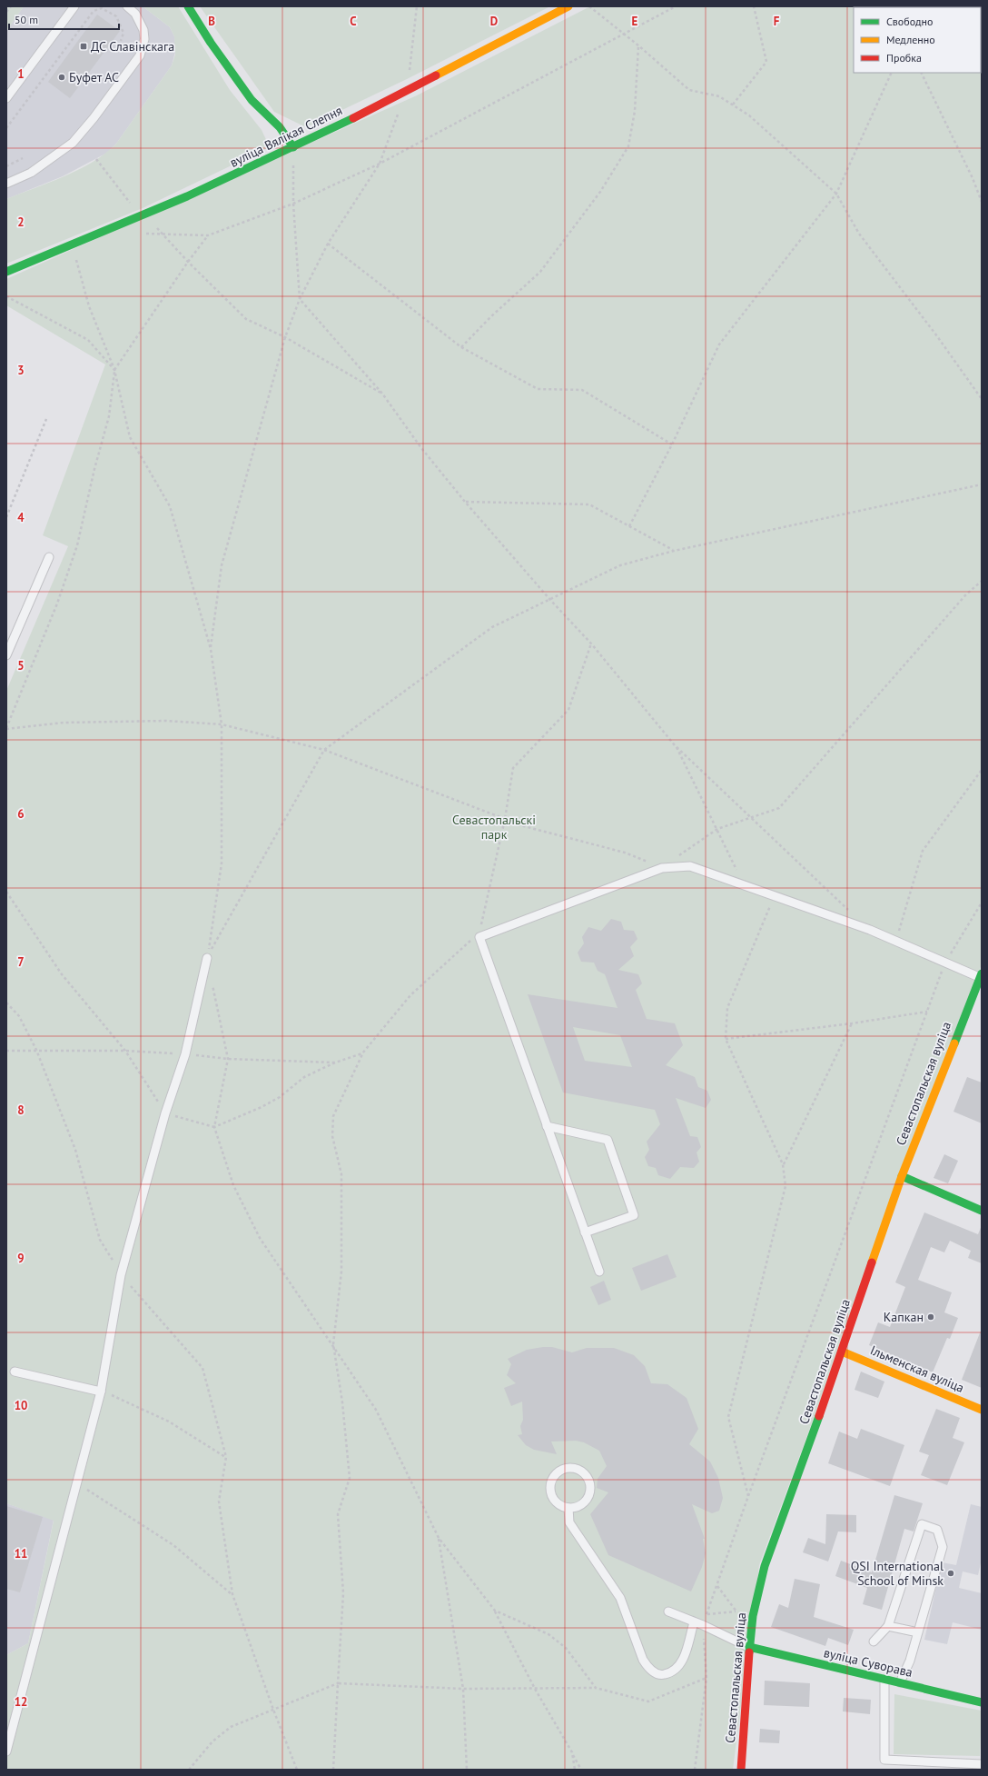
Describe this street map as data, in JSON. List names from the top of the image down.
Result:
{
  "streets": {
    "street": [
      "вуліца Вялікая Слепня",
      "Севастопальская вуліца",
      "Ільменская вуліца",
      "вуліца Суворава"
    ]
  },
  "crossings": [
    ["Севастопальская вуліца", "Ільменская вуліца"],
    ["Севастопальская вуліца", "вуліца Суворава"]
  ],
  "parks": ["Севастопальскі парк"],
  "places": {
    "transit": ["ДС Славінскага"],
    "other": ["Буфет АС", "Капкан", "QSI International School of Minsk"]
  },
  "legend": ["Свободно", "Медленно", "Пробка"],
  "scale_bar": "50 m",
  "grid": {
    "columns": [
      "B",
      "C",
      "D",
      "E",
      "F"
    ],
    "rows": [
      "1",
      "2",
      "3",
      "4",
      "5",
      "6",
      "7",
      "8",
      "9",
      "10",
      "11",
      "12"
    ]
  }
}
